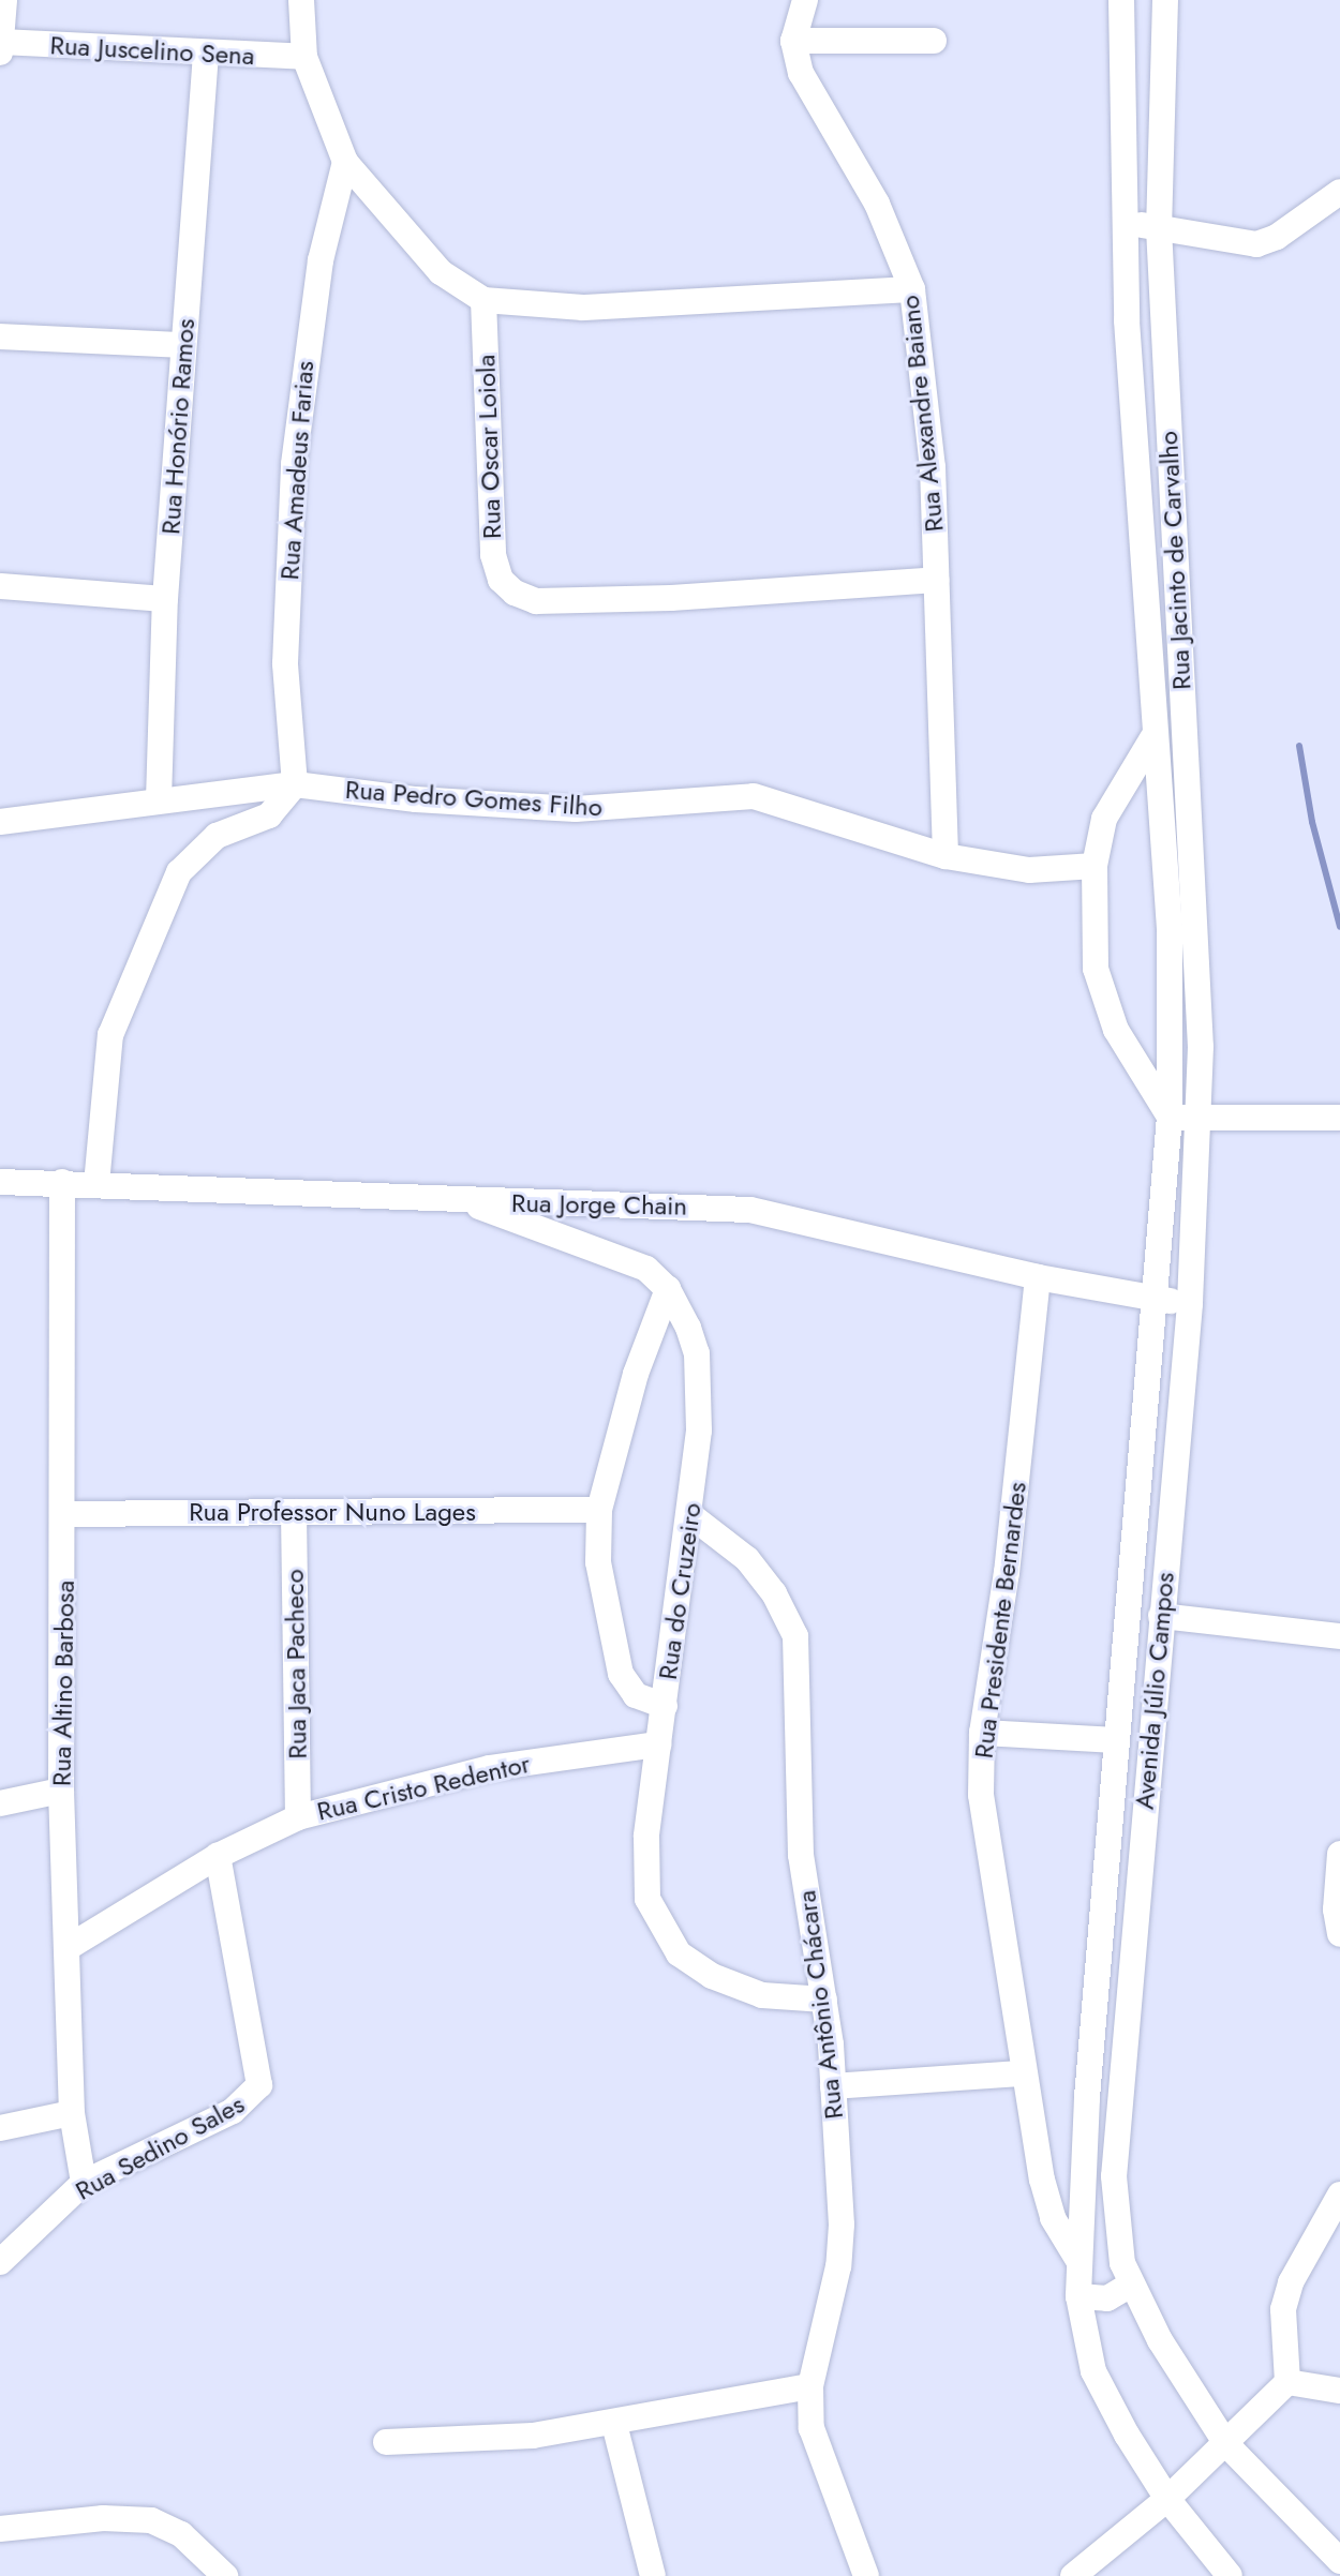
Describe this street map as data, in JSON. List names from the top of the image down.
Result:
{
  "streets": {
    "street": [
      "Rua Juscelino Sena",
      "Rua Alexandre Baiano",
      "Rua Honório Ramos",
      "Rua Oscar Loiola",
      "Rua Amadeus Farias",
      "Rua Jacinto de Carvalho",
      "Rua Pedro Gomes Filho",
      "Rua Jorge Chain",
      "Rua Professor Nuno Lages",
      "Rua do Cruzeiro",
      "Rua Presidente Bernardes",
      "Rua Jaca Pacheco",
      "Rua Altino Barbosa",
      "Avenida Júlio Campos",
      "Rua Cristo Redentor",
      "Rua Antônio Chácara",
      "Rua Sedino Sales"
    ]
  },
  "crossings": [
    ["Rua Juscelino Sena", "Rua Honório Ramos"],
    ["Rua Alexandre Baiano", "Rua Oscar Loiola"],
    ["Rua Alexandre Baiano", "Rua Pedro Gomes Filho"],
    ["Rua Honório Ramos", "Rua Pedro Gomes Filho"],
    ["Rua Amadeus Farias", "Rua Pedro Gomes Filho"],
    ["Rua Jacinto de Carvalho", "Avenida Júlio Campos"],
    ["Rua Jorge Chain", "Rua do Cruzeiro"],
    ["Rua Jorge Chain", "Rua Presidente Bernardes"],
    ["Rua Jorge Chain", "Rua Altino Barbosa"],
    ["Rua Jorge Chain", "Avenida Júlio Campos"],
    ["Rua Professor Nuno Lages", "Rua Jaca Pacheco"],
    ["Rua Professor Nuno Lages", "Rua Altino Barbosa"],
    ["Rua do Cruzeiro", "Rua Cristo Redentor"],
    ["Rua do Cruzeiro", "Rua Antônio Chácara"],
    ["Rua Jaca Pacheco", "Rua Cristo Redentor"],
    ["Rua Altino Barbosa", "Rua Cristo Redentor"],
    ["Rua Altino Barbosa", "Rua Sedino Sales"],
    ["Rua Cristo Redentor", "Rua Sedino Sales"]
  ]
}
